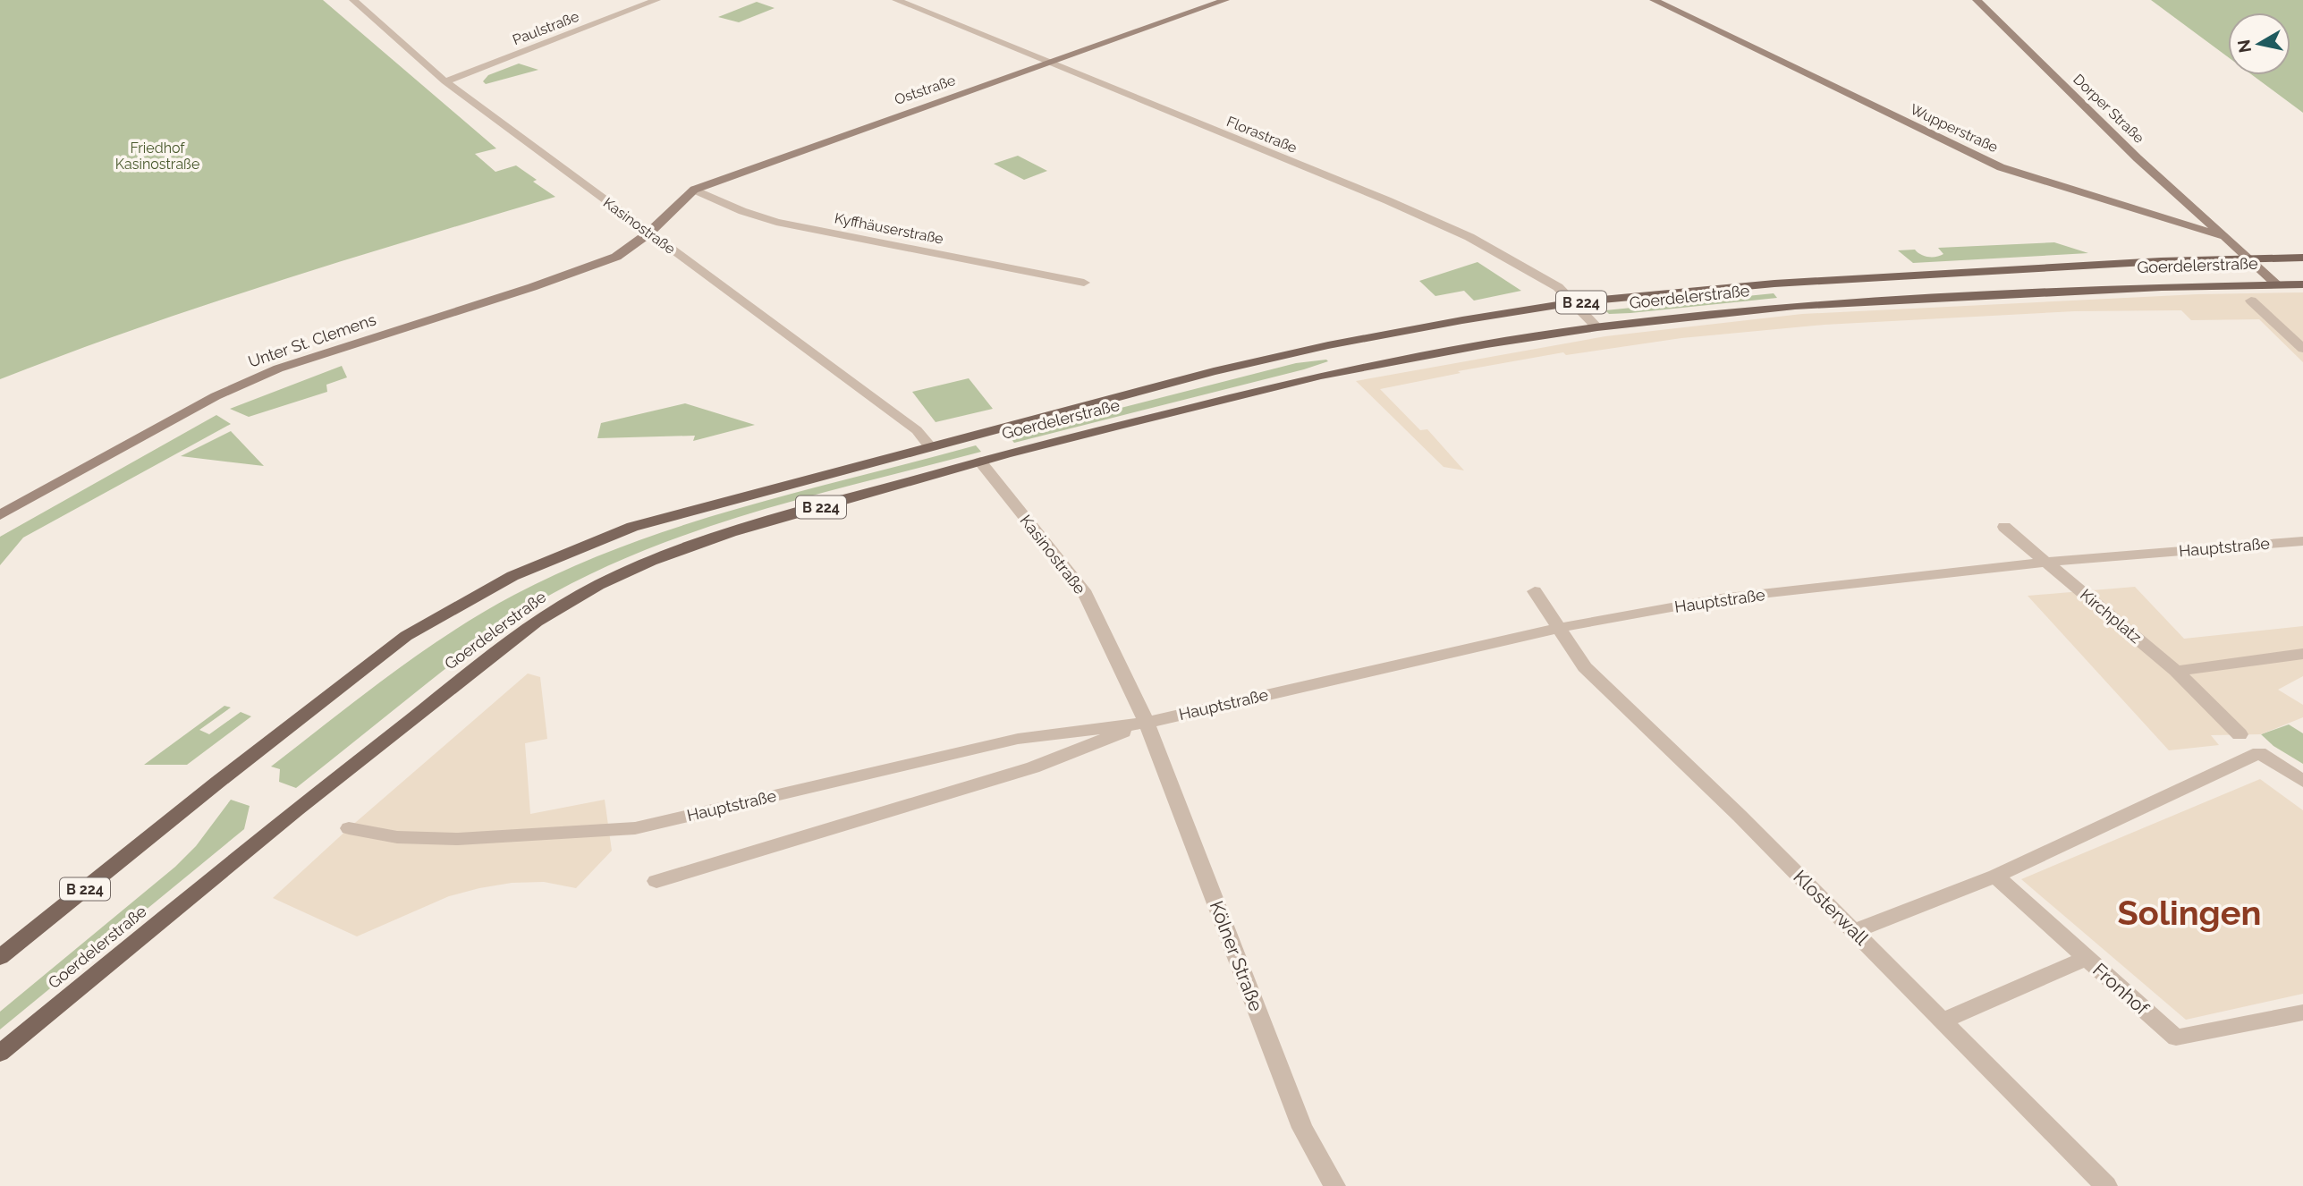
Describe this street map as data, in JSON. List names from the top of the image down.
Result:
{
  "streets": {
    "main road": ["Goerdelerstraße", "B 224"],
    "street": [
      "Paulstraße",
      "Oststraße",
      "Dorper Straße",
      "Wupperstraße",
      "Florastraße",
      "Kasinostraße",
      "Kyffhäuserstraße",
      "Unter St. Clemens",
      "Hauptstraße",
      "Kirchplatz",
      "Klosterwall",
      "Kölner Straße",
      "Fronhof"
    ]
  },
  "crossings": [
    ["Paulstraße", "Kasinostraße"],
    ["Oststraße", "Florastraße"],
    ["Oststraße", "Kasinostraße"],
    ["Oststraße", "Kyffhäuserstraße"],
    ["Oststraße", "Unter St. Clemens"],
    ["Dorper Straße", "Wupperstraße"],
    ["Wupperstraße", "Goerdelerstraße"],
    ["Florastraße", "Goerdelerstraße"],
    ["Kasinostraße", "Goerdelerstraße"],
    ["Kasinostraße", "Unter St. Clemens"],
    ["Kasinostraße", "Hauptstraße"],
    ["Kasinostraße", "Kölner Straße"],
    ["Hauptstraße", "Kirchplatz"],
    ["Hauptstraße", "Klosterwall"],
    ["Hauptstraße", "Kölner Straße"],
    ["Klosterwall", "Fronhof"]
  ],
  "districts": ["Solingen"],
  "parks": ["Friedhof Kasinostraße"],
  "north": "left"
}
